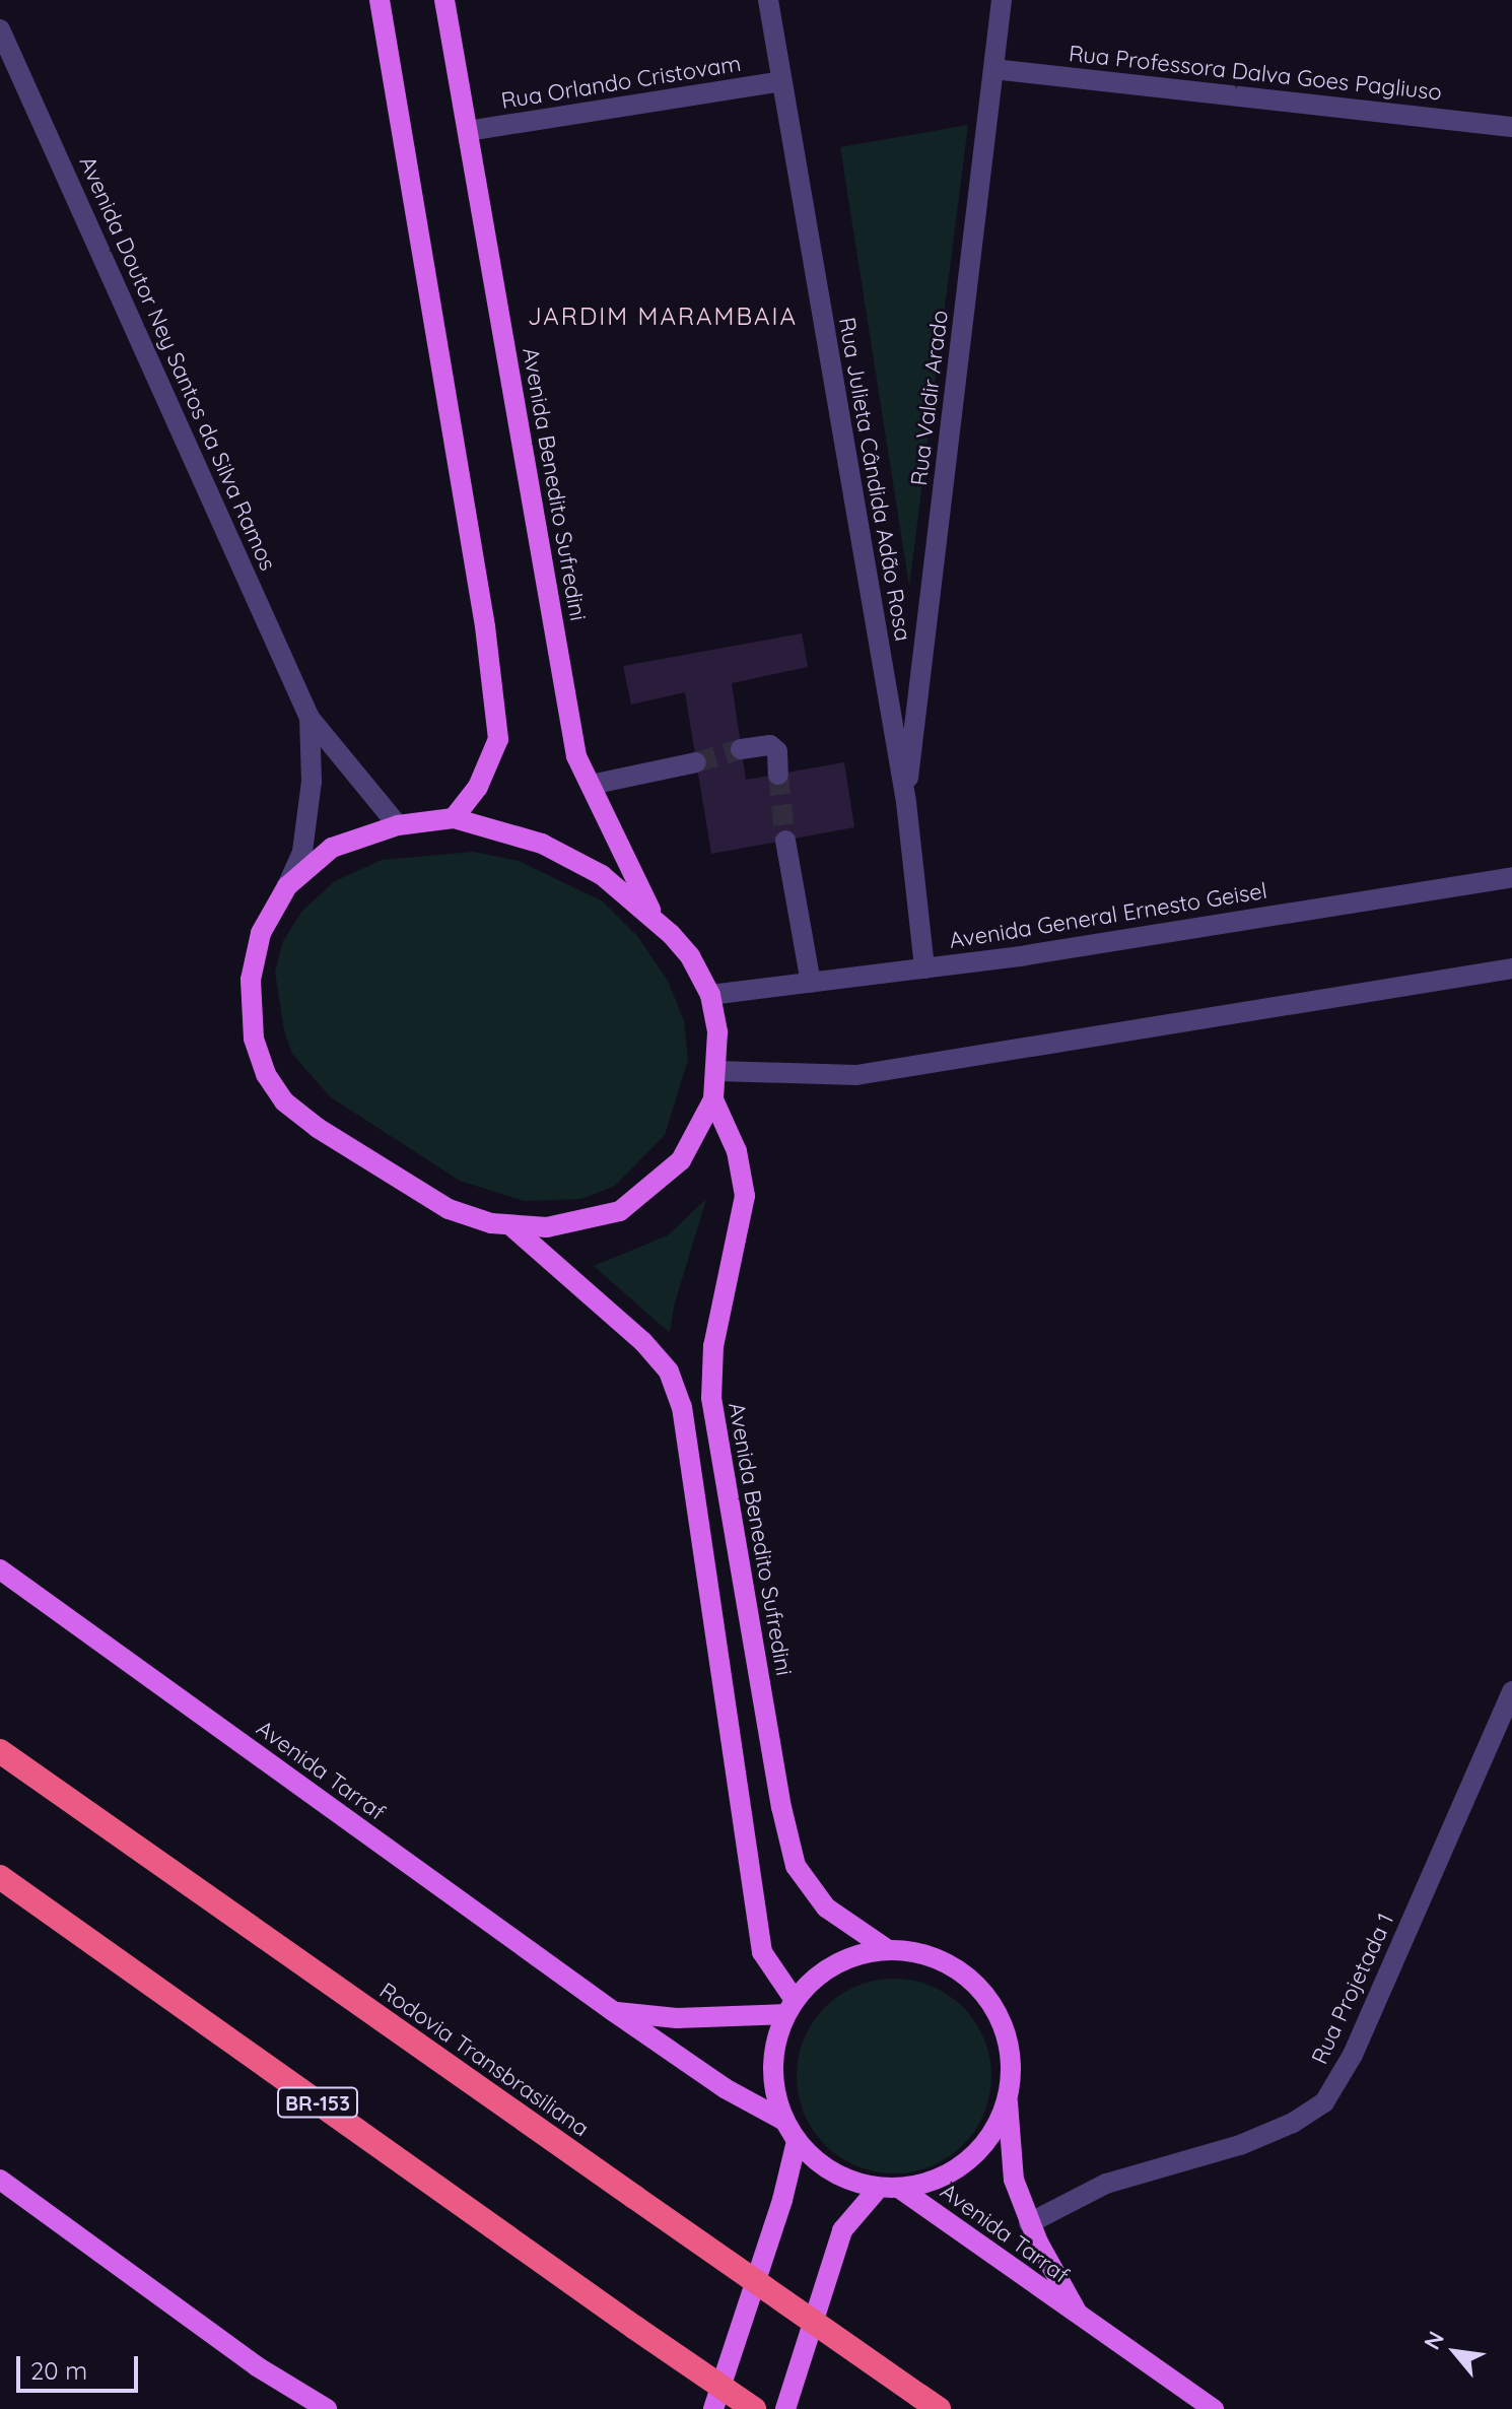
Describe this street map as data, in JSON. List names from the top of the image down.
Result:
{
  "streets": {
    "highway": ["Rodovia Transbrasiliana", "BR-153"],
    "main road": ["Avenida Benedito Sufredini", "Avenida Tarraf"],
    "street": [
      "Rua Professora Dalva Goes Pagliuso",
      "Rua Orlando Cristovam",
      "Avenida Doutor Ney Santos da Silva Ramos",
      "Rua Valdir Arado",
      "Rua Julieta Cândida Adão Rosa",
      "Avenida General Ernesto Geisel",
      "Rua Projetada 1"
    ]
  },
  "crossings": [
    ["Rua Professora Dalva Goes Pagliuso", "Rua Valdir Arado"],
    ["Rua Orlando Cristovam", "Rua Julieta Cândida Adão Rosa"],
    ["Rua Orlando Cristovam", "Avenida Benedito Sufredini"],
    ["Rua Valdir Arado", "Rua Julieta Cândida Adão Rosa"],
    ["Rua Julieta Cândida Adão Rosa", "Avenida General Ernesto Geisel"],
    ["Avenida Benedito Sufredini", "Avenida Tarraf"],
    ["Avenida Tarraf", "Rua Projetada 1"]
  ],
  "districts": ["JARDIM MARAMBAIA"],
  "scale_bar": "20 m",
  "north": "top left"
}
